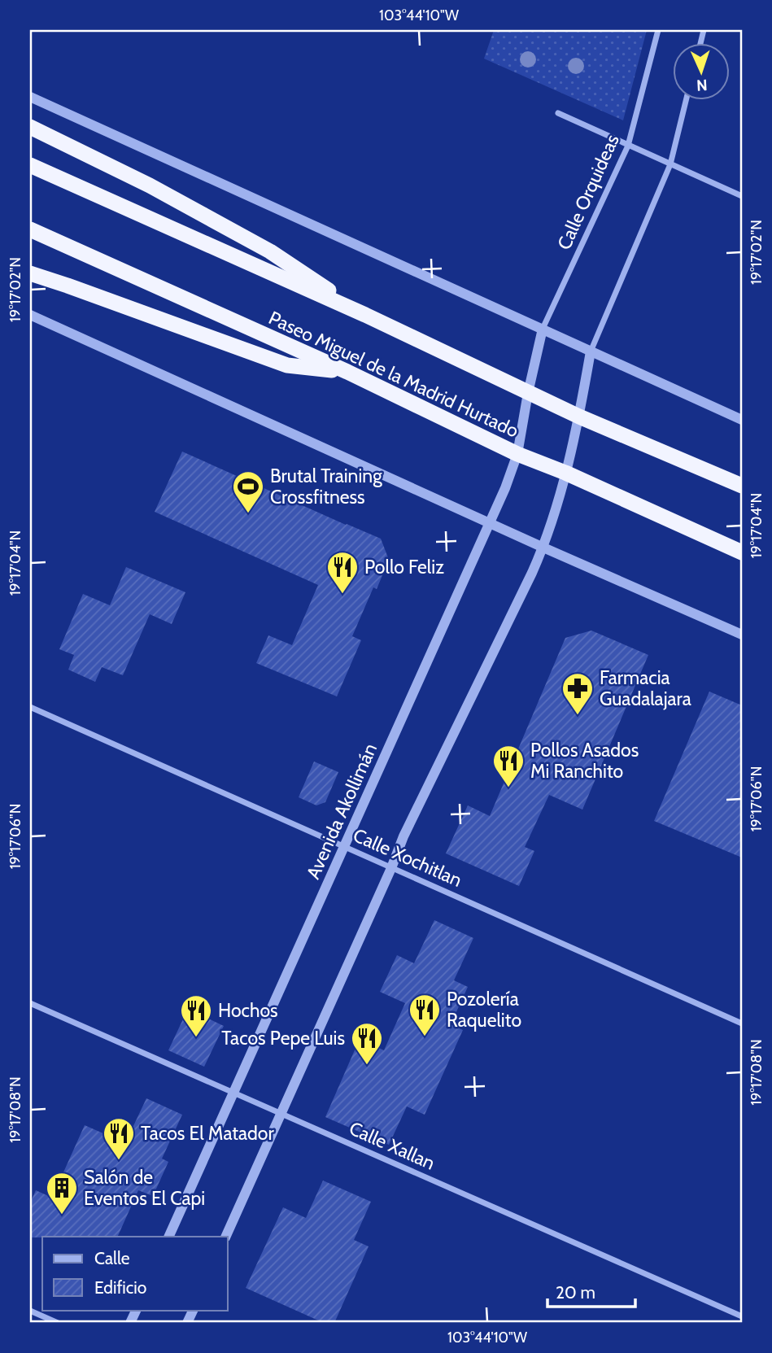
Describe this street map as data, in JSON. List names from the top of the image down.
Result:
{
  "streets": {
    "highway": ["Paseo Miguel de la Madrid Hurtado"],
    "street": [
      "Calle Orquideas",
      "Avenida Akollimán",
      "Calle Xochitlan",
      "Calle Xallan"
    ]
  },
  "crossings": [
    ["Calle Orquideas", "Avenida Akollimán"],
    ["Paseo Miguel de la Madrid Hurtado", "Avenida Akollimán"],
    ["Avenida Akollimán", "Calle Xochitlan"],
    ["Avenida Akollimán", "Calle Xallan"]
  ],
  "places": {
    "sports": ["Brutal Training Crossfitness"],
    "restaurant": [
      "Pollo Feliz",
      "Pollos Asados Mi Ranchito",
      "Pozolería Raquelito",
      "Hochos",
      "Tacos Pepe Luis",
      "Tacos El Matador"
    ],
    "pharmacy": ["Farmacia Guadalajara"],
    "building": ["Salón de Eventos El Capi"]
  },
  "legend": ["Calle", "Edificio"],
  "scale_bar": "20 m",
  "north": "bottom",
  "coordinates": [
    "103°44'10\"W",
    "19°17'02\"N",
    "19°17'04\"N",
    "19°17'06\"N",
    "19°17'08\"N"
  ]
}
